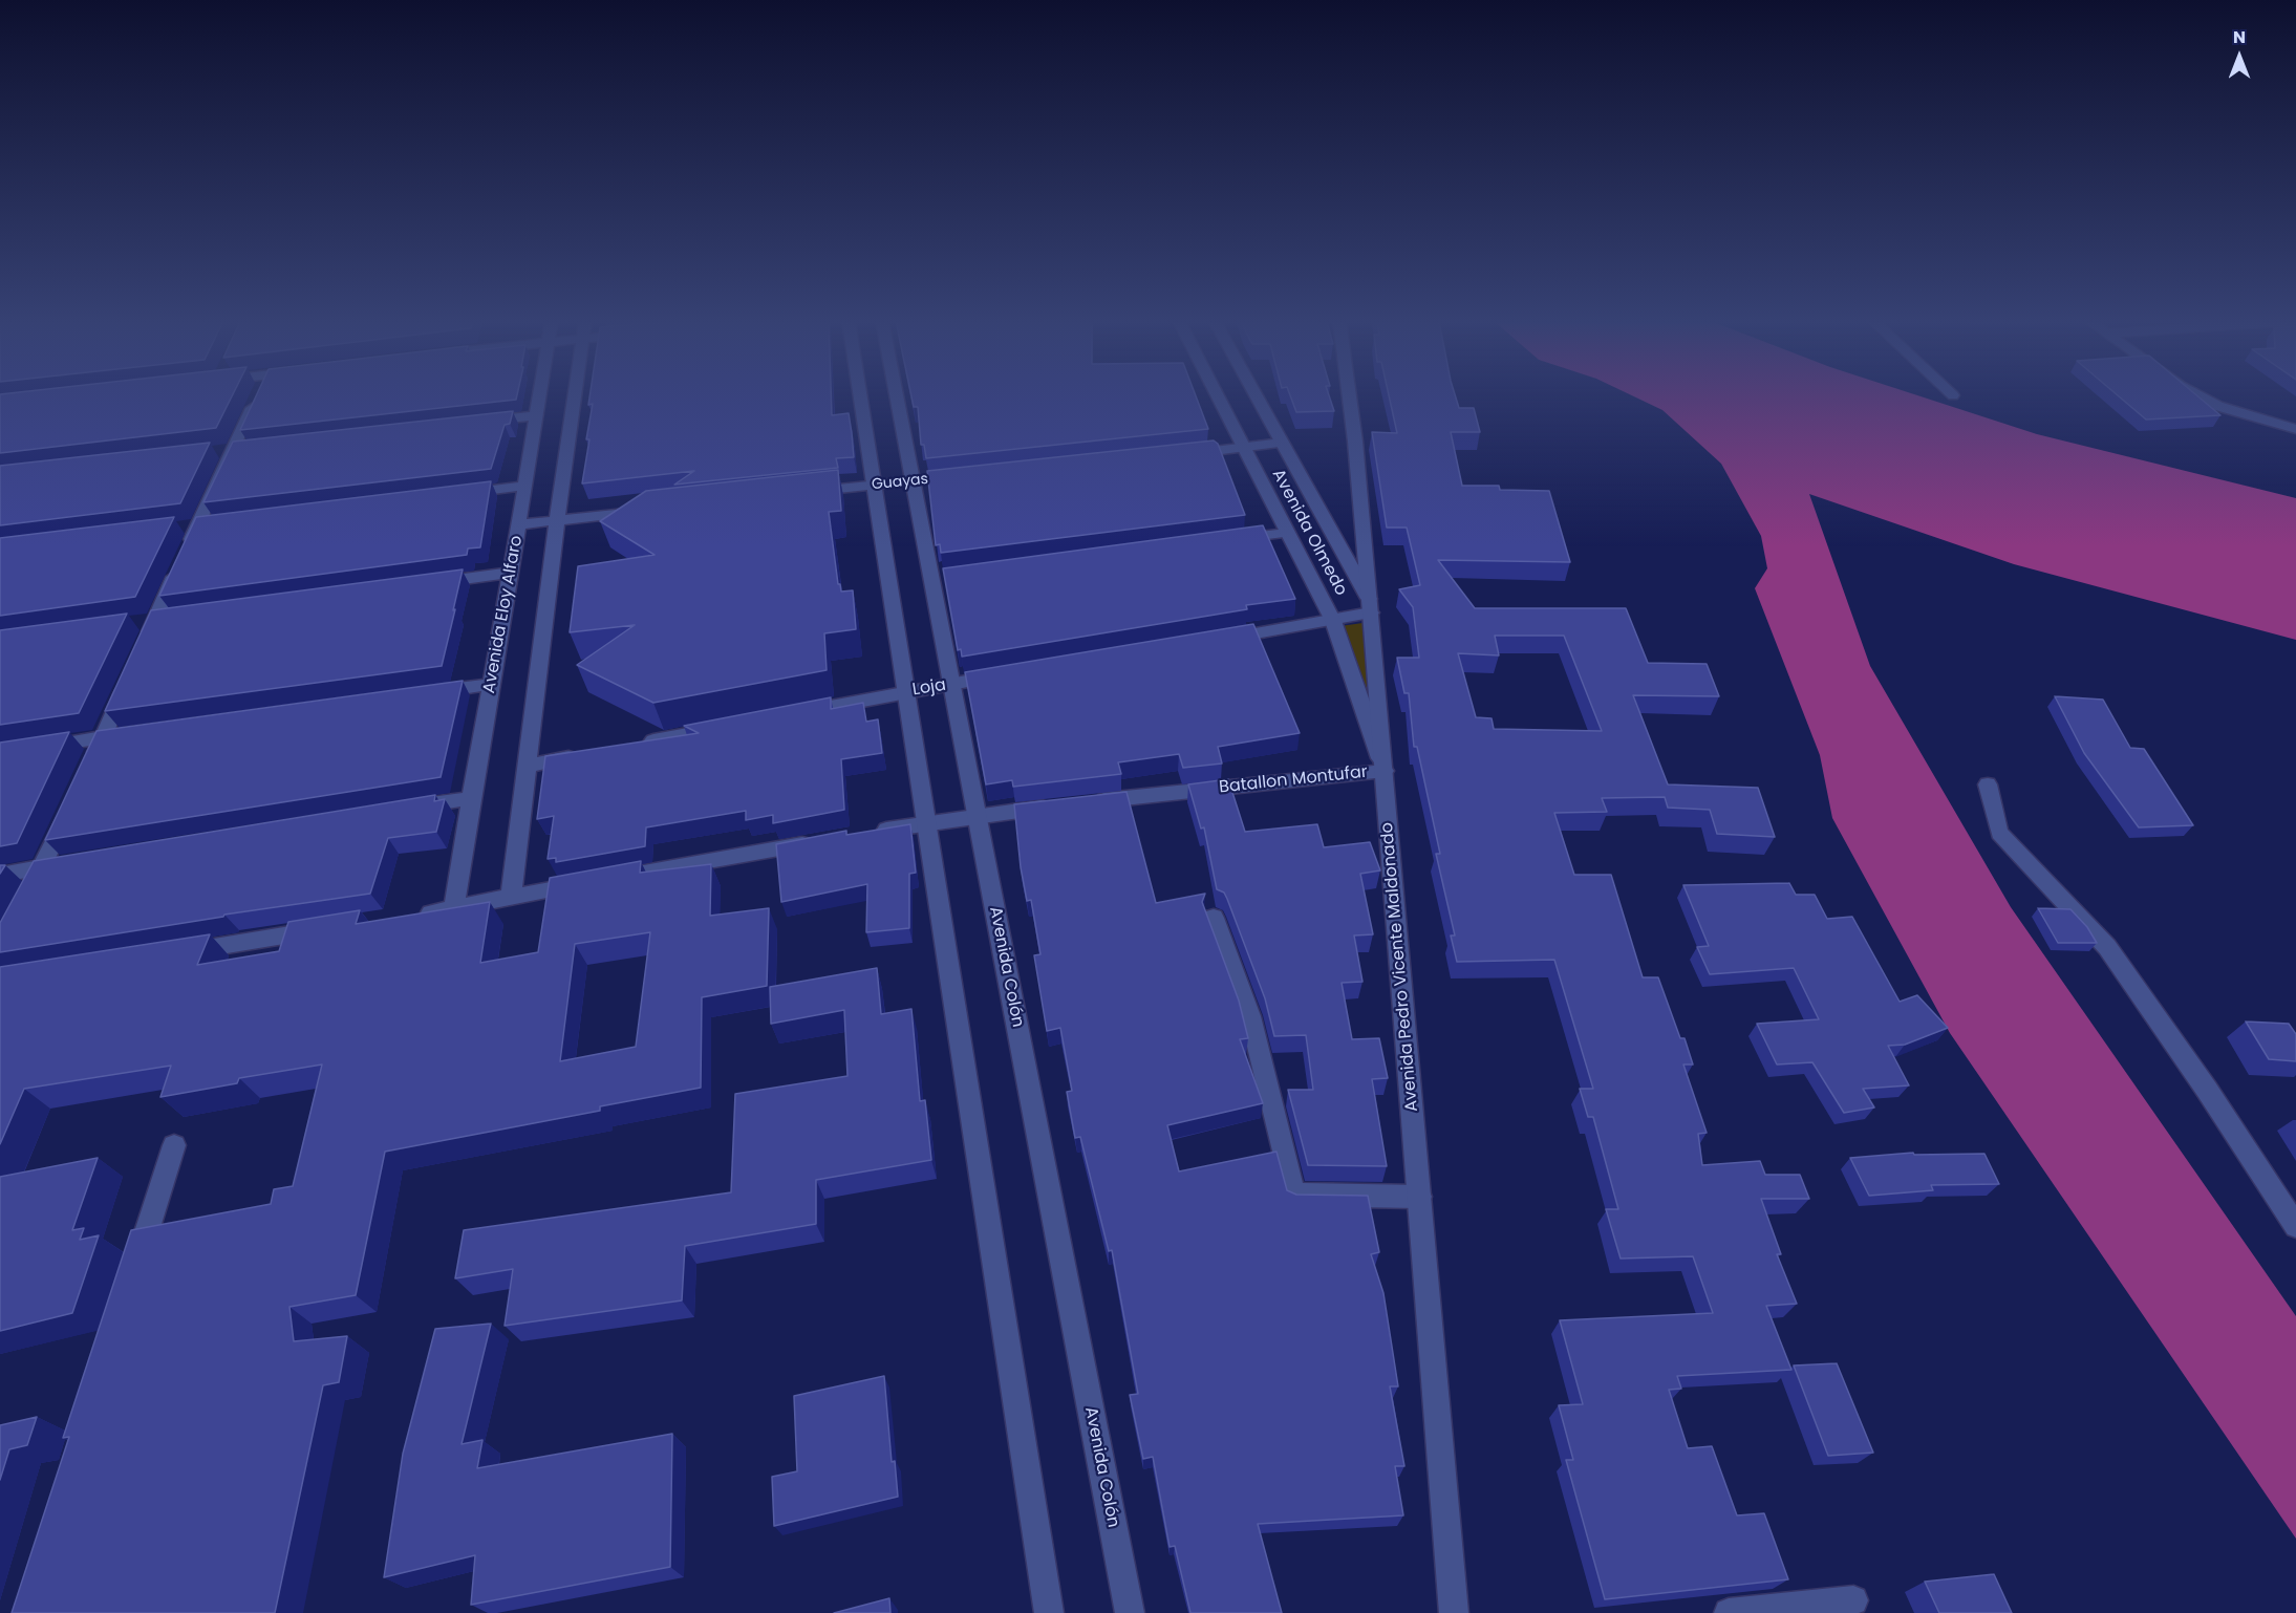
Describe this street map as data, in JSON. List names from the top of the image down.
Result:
{
  "streets": {
    "street": [
      "Guayas",
      "Avenida Olmedo",
      "Avenida Eloy Alfaro",
      "Loja",
      "Batallon Montufar",
      "Avenida Colón",
      "Avenida Pedro Vicente Maldonado"
    ]
  },
  "crossings": [
    ["Guayas", "Avenida Colón"],
    ["Avenida Olmedo", "Batallon Montufar"],
    ["Avenida Olmedo", "Avenida Pedro Vicente Maldonado"],
    ["Loja", "Avenida Colón"],
    ["Batallon Montufar", "Avenida Pedro Vicente Maldonado"]
  ],
  "north": "top"
}
